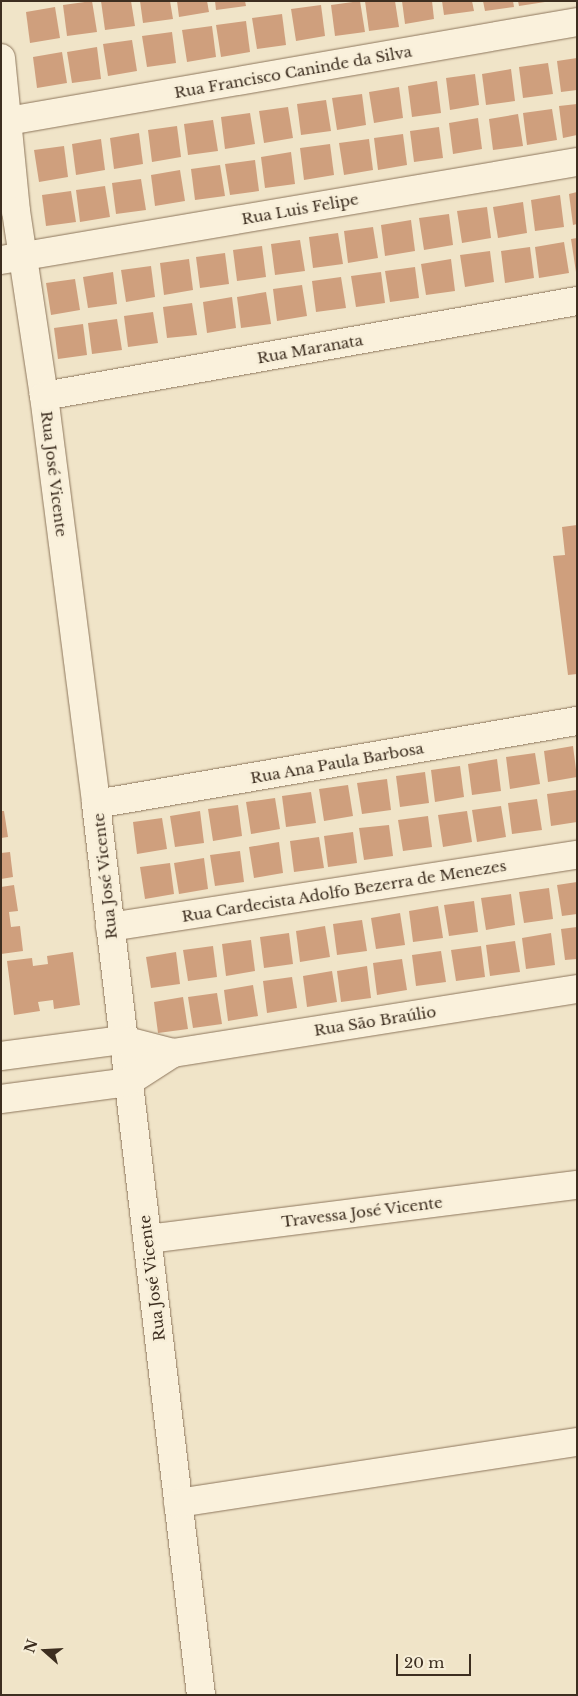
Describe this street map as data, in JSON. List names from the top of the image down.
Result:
{
  "streets": {
    "street": [
      "Rua Francisco Caninde da Silva",
      "Rua Luis Felipe",
      "Rua Maranata",
      "Rua José Vicente",
      "Rua Ana Paula Barbosa",
      "Rua Cardecista Adolfo Bezerra de Menezes",
      "Rua São Braúlio",
      "Travessa José Vicente"
    ]
  },
  "crossings": [
    ["Rua Francisco Caninde da Silva", "Rua José Vicente"],
    ["Rua Luis Felipe", "Rua José Vicente"],
    ["Rua Maranata", "Rua José Vicente"],
    ["Rua José Vicente", "Rua Ana Paula Barbosa"],
    ["Rua José Vicente", "Rua Cardecista Adolfo Bezerra de Menezes"],
    ["Rua José Vicente", "Rua São Braúlio"],
    ["Rua José Vicente", "Travessa José Vicente"]
  ],
  "scale_bar": "20 m",
  "north": "left"
}
